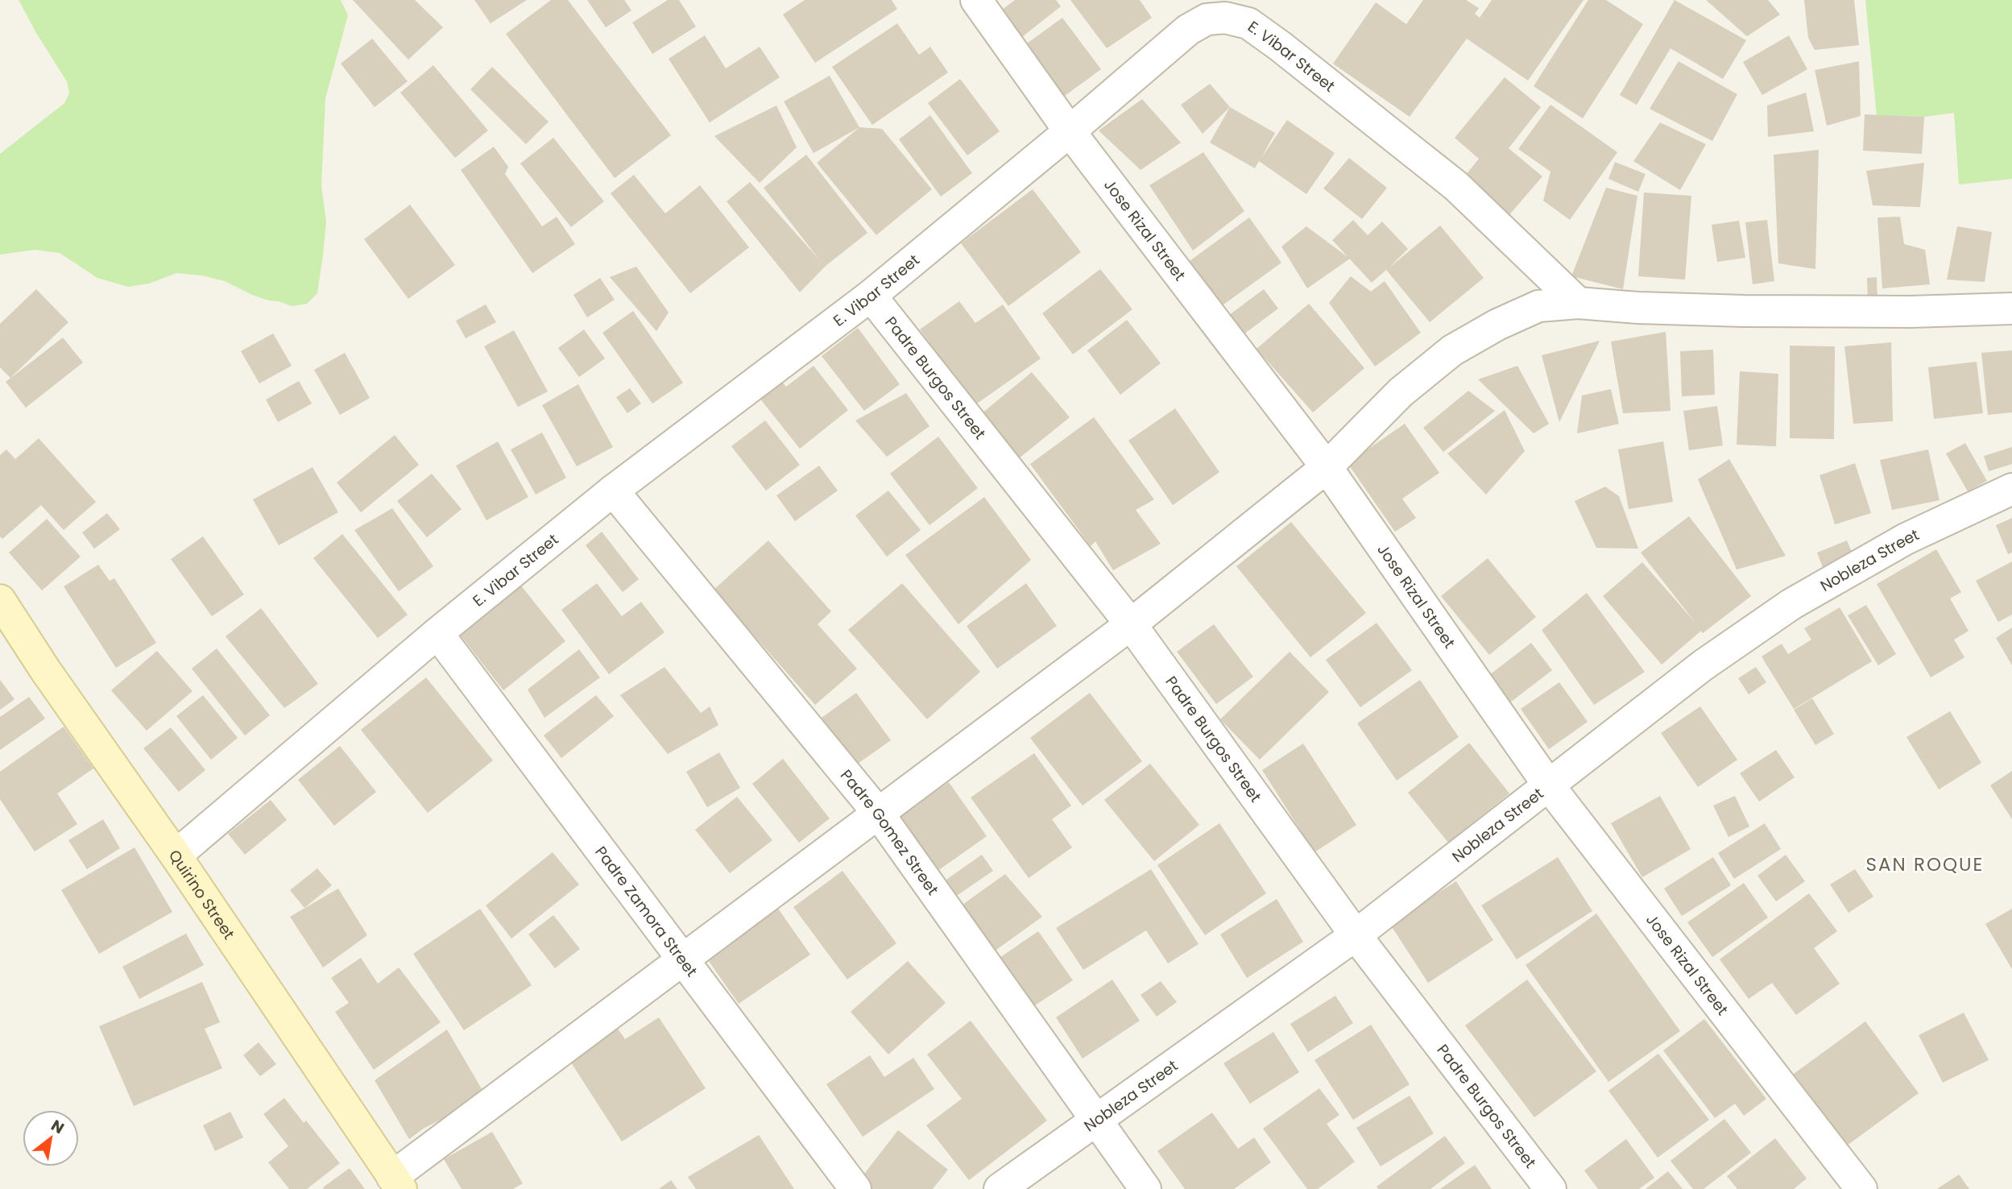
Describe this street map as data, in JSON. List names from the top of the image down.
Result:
{
  "streets": {
    "main road": ["Quirino Street"],
    "street": [
      "E. Vibar Street",
      "Jose Rizal Street",
      "Padre Burgos Street",
      "Nobleza Street",
      "Padre Gomez Street",
      "Padre Zamora Street"
    ]
  },
  "crossings": [
    ["E. Vibar Street", "Jose Rizal Street"],
    ["E. Vibar Street", "Padre Burgos Street"],
    ["E. Vibar Street", "Padre Gomez Street"],
    ["E. Vibar Street", "Quirino Street"],
    ["E. Vibar Street", "Padre Zamora Street"],
    ["Jose Rizal Street", "Nobleza Street"],
    ["Padre Burgos Street", "Nobleza Street"],
    ["Nobleza Street", "Padre Gomez Street"]
  ],
  "districts": ["SAN ROQUE"],
  "north": "top right"
}
